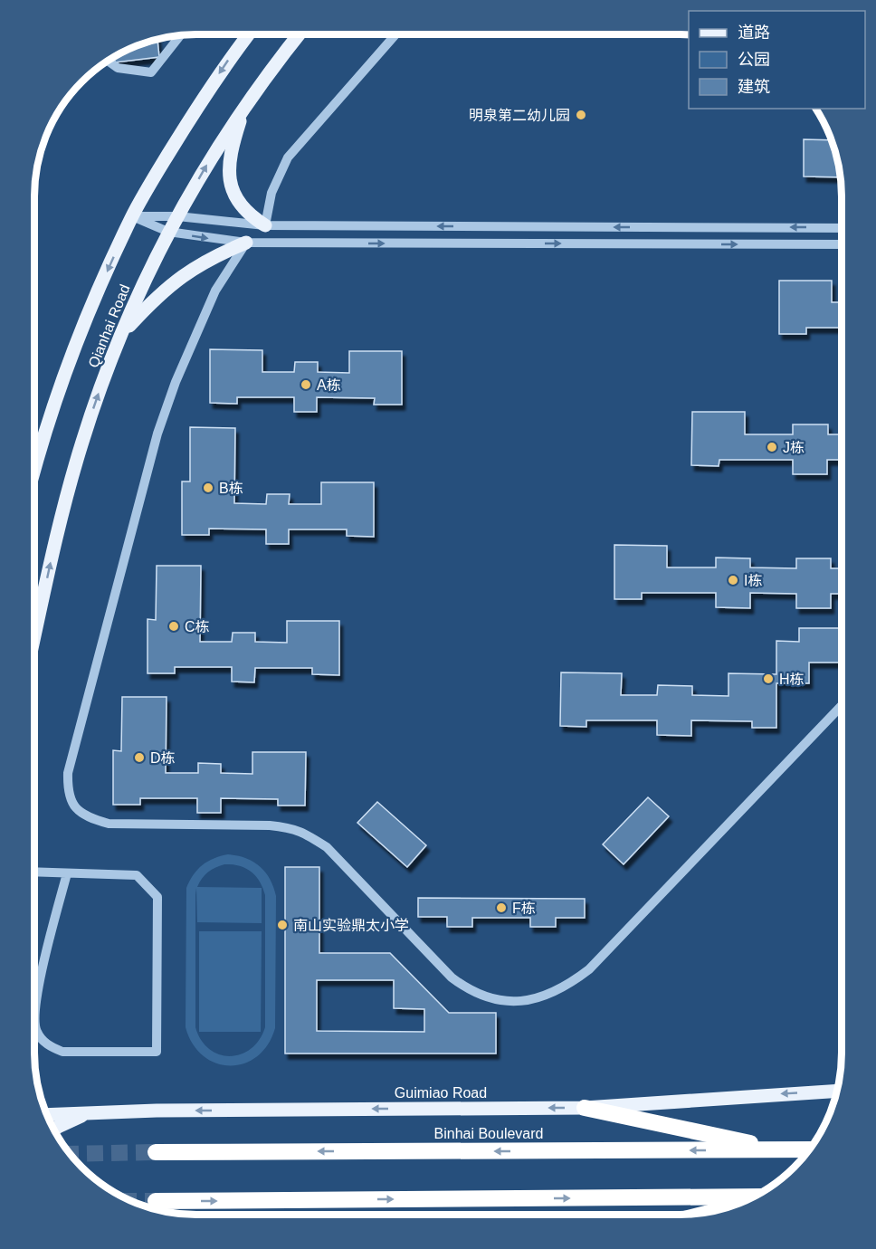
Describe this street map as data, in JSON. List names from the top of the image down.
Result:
{
  "streets": {
    "highway": ["Binhai Boulevard"],
    "main road": ["Qianhai Road", "Guimiao Road"]
  },
  "one_way": ["Guimiao Road"],
  "places": [
    "明泉第二幼儿园",
    "A栋",
    "J栋",
    "B栋",
    "I栋",
    "C栋",
    "H栋",
    "D栋",
    "F栋",
    "南山实验鼎太小学"
  ],
  "legend": ["道路", "公园", "建筑"]
}
